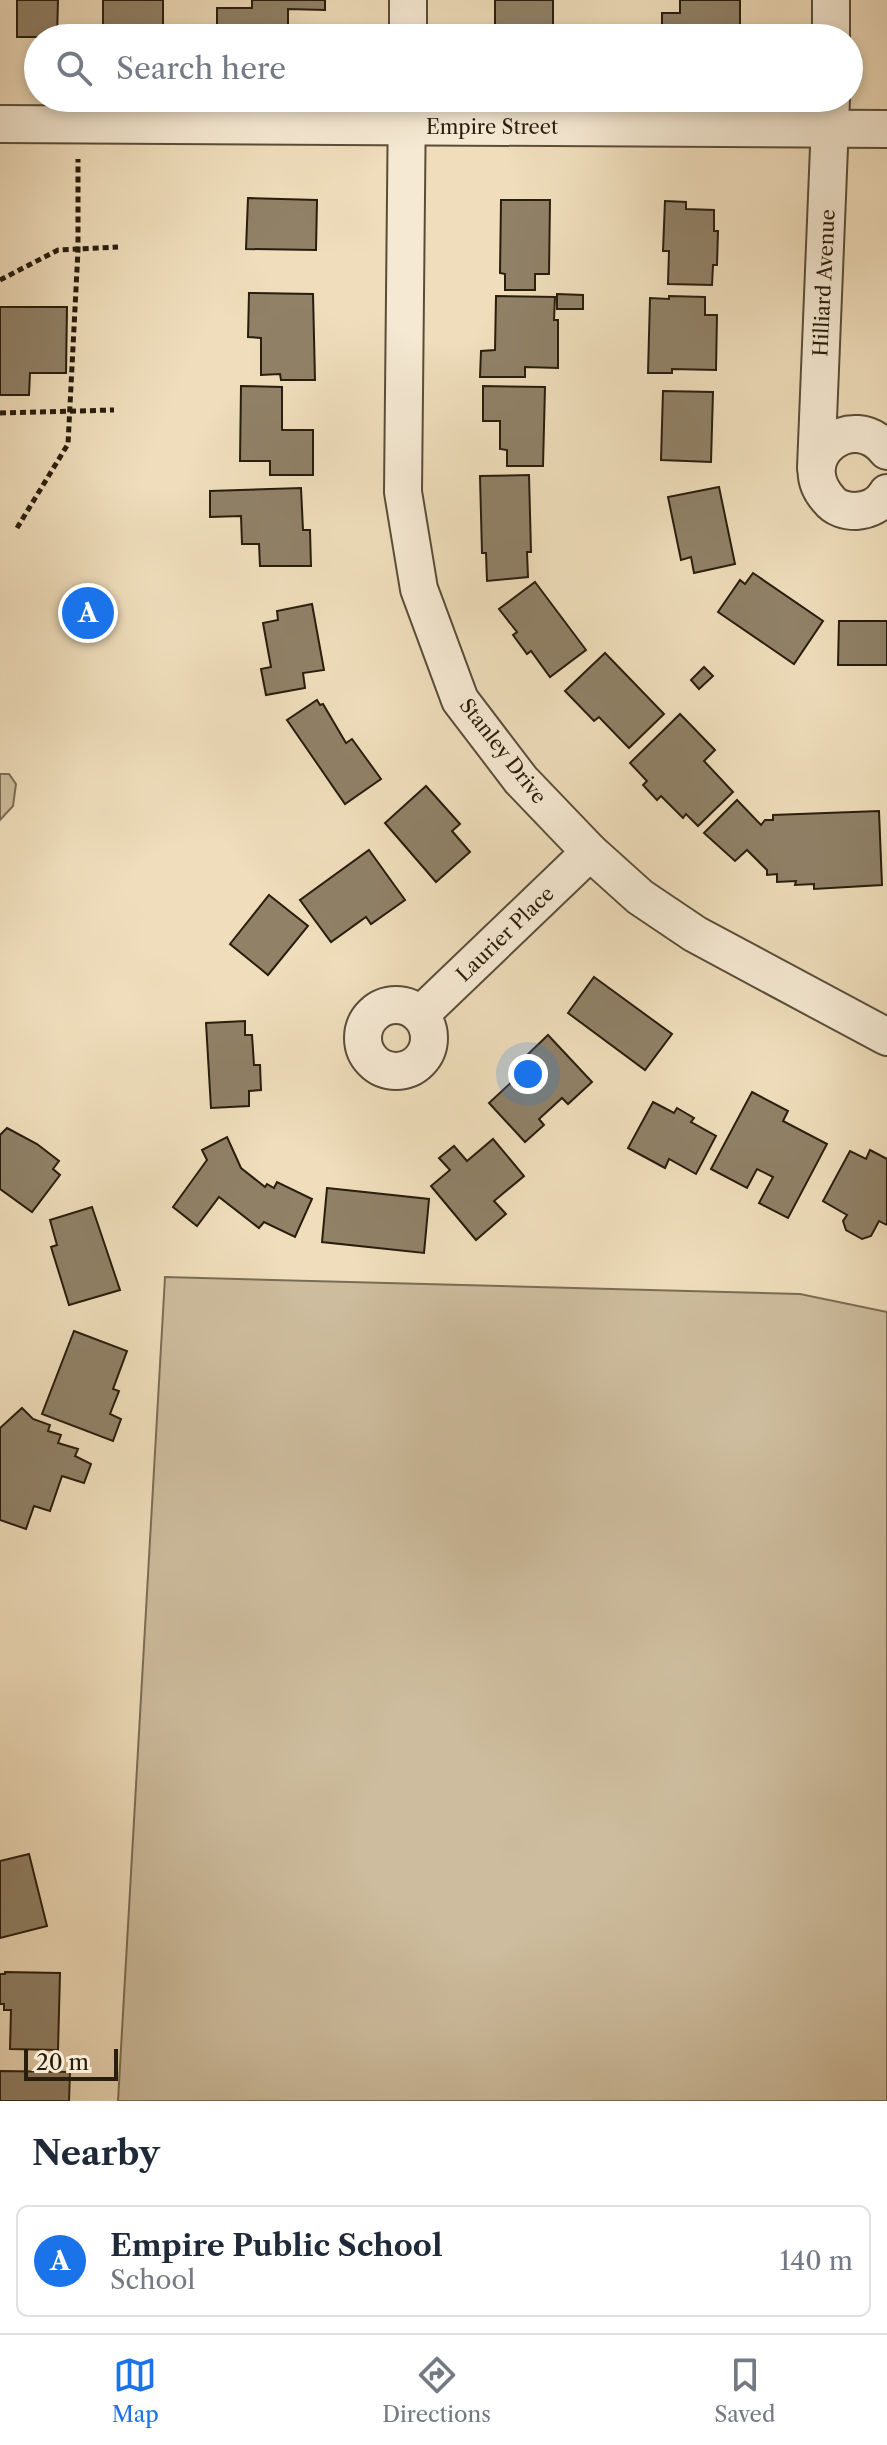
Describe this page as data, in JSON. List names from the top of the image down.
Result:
{
  "streets": {
    "street": [
      "Empire Street",
      "Hilliard Avenue",
      "Stanley Drive",
      "Laurier Place"
    ]
  },
  "crossings": [
    ["Empire Street", "Hilliard Avenue"],
    ["Empire Street", "Stanley Drive"],
    ["Stanley Drive", "Laurier Place"]
  ],
  "scale_bar": "20 m",
  "page": {
    "search": "Search here",
    "pins": "A",
    "scale": "20 m",
    "heading": "Nearby",
    "list": [
      {
        "mark": "A",
        "name": "Empire Public School",
        "note": "School",
        "value": "140 m"
      }
    ],
    "nav": ["Map", "Directions", "Saved"]
  }
}
